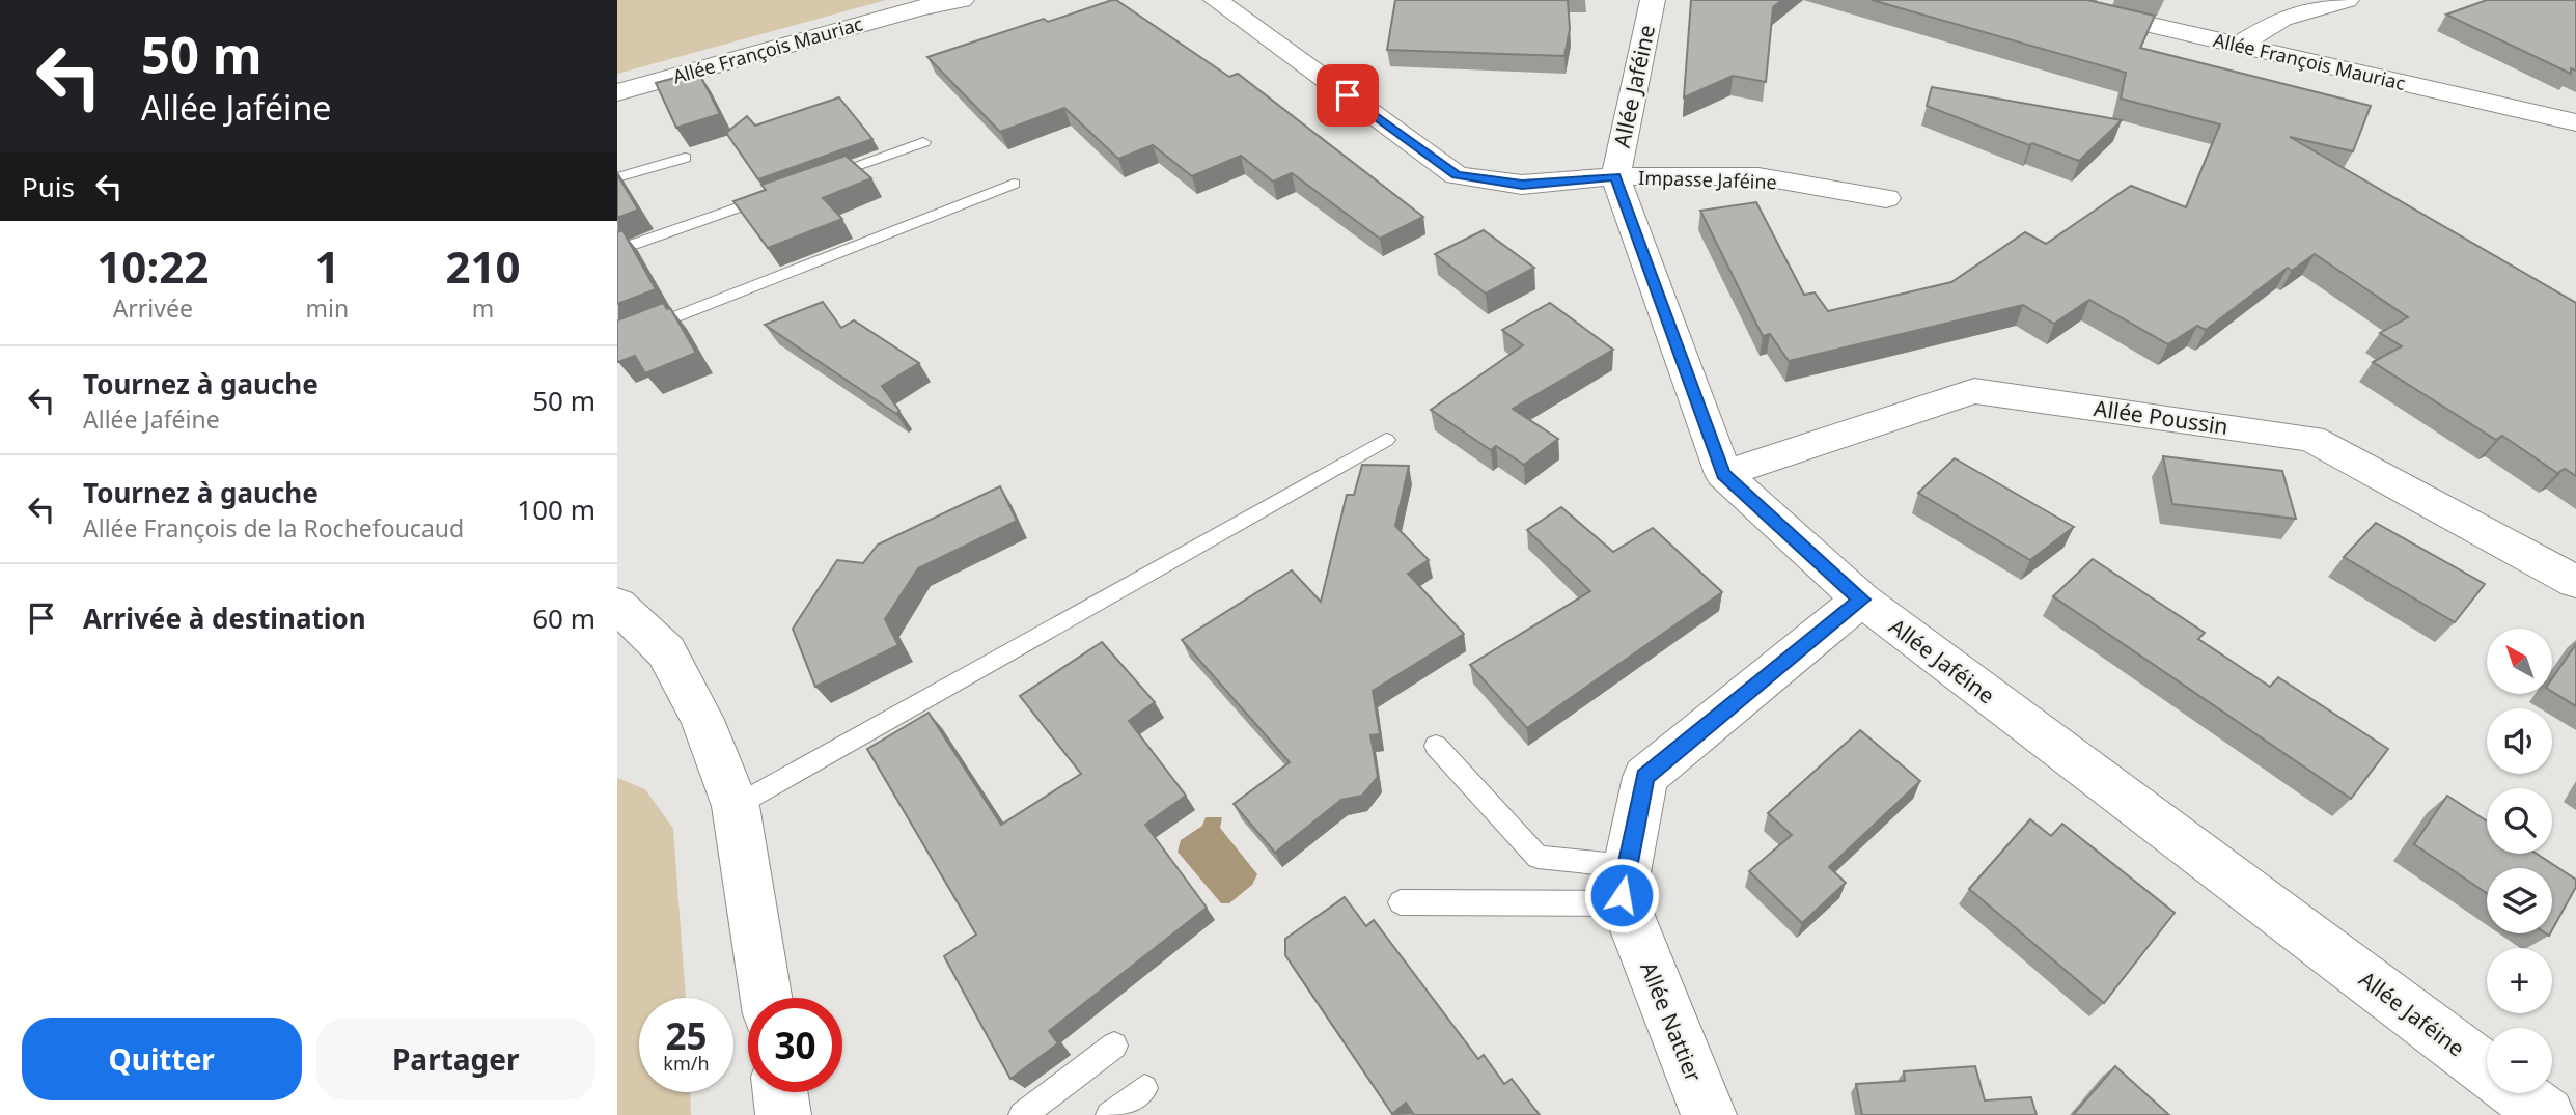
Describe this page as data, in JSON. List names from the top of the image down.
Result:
{
  "streets": {
    "street": [
      "Allée François Mauriac",
      "Allée Jaféine",
      "Impasse Jaféine",
      "Allée Poussin",
      "Allée Nattier"
    ]
  },
  "crossings": [
    ["Allée Jaféine", "Impasse Jaféine"],
    ["Allée Jaféine", "Allée Poussin"]
  ],
  "north": "top left",
  "page": {
    "turn": ["50 m", "Allée Jaféine"],
    "then": "Puis",
    "eta": [
      "10:22",
      "Arrivée",
      "1",
      "min",
      "210",
      "m"
    ],
    "list": [
      {
        "name": "Tournez à gauche",
        "note": "Allée Jaféine",
        "value": "50 m"
      },
      {
        "name": "Tournez à gauche",
        "note": "Allée François de la Rochefoucaud",
        "value": "100 m"
      },
      {
        "name": "Arrivée à destination",
        "value": "60 m"
      }
    ],
    "map_buttons": ["+", "−"],
    "speed": "25 km/h",
    "limit": "30",
    "buttons": ["Quitter", "Partager"]
  }
}
